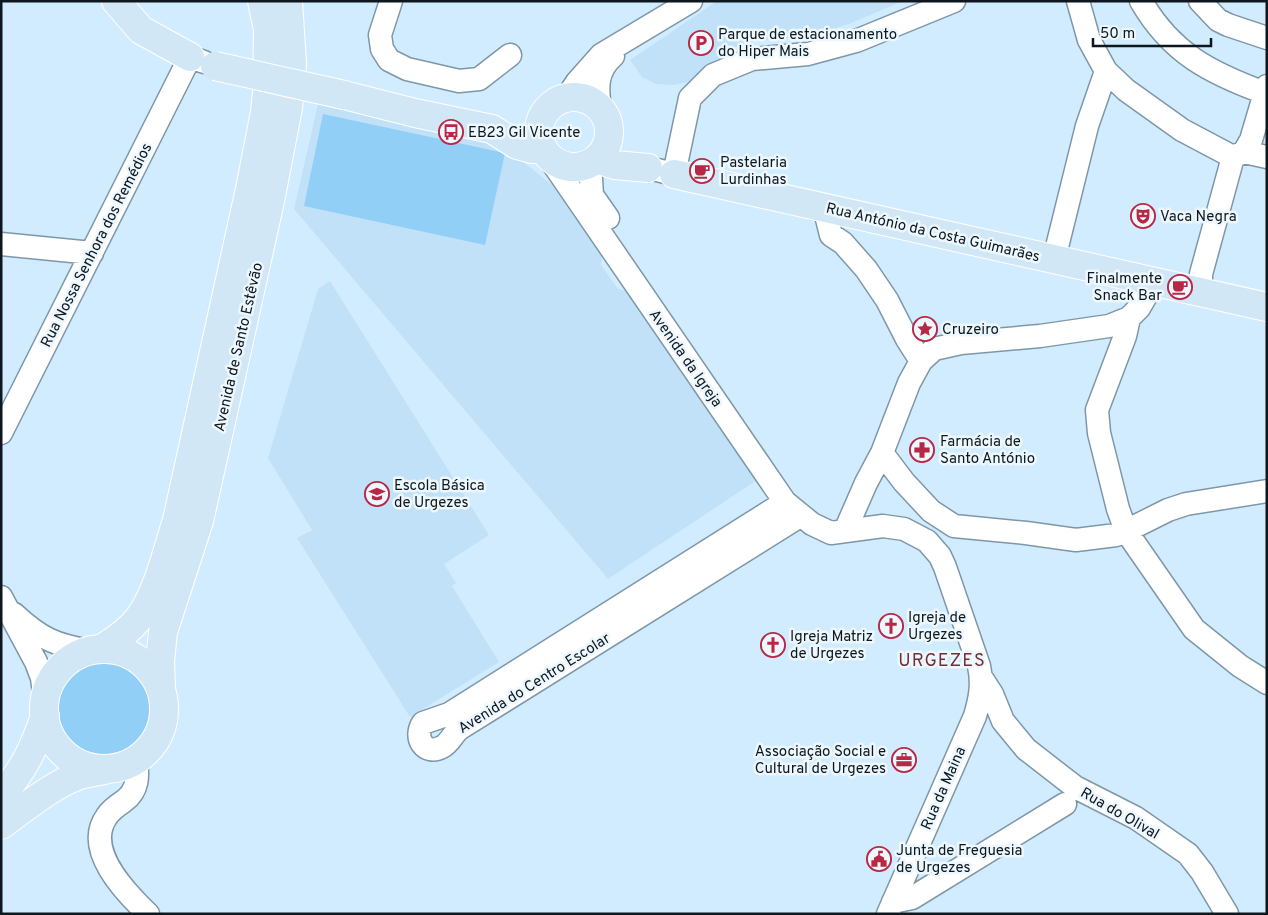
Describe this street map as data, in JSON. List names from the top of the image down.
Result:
{
  "streets": {
    "main road": ["Rua António da Costa Guimarães", "Avenida de Santo Estêvão"],
    "street": [
      "Rua Nossa Senhora dos Remédios",
      "Avenida da Igreja",
      "Avenida do Centro Escolar",
      "Rua da Maina",
      "Rua do Olival"
    ]
  },
  "crossings": [
    ["Avenida da Igreja", "Avenida do Centro Escolar"],
    ["Avenida da Igreja", "Rua da Maina"],
    ["Rua da Maina", "Rua do Olival"]
  ],
  "districts": ["URGEZES"],
  "places": {
    "parking": ["Parque de estacionamento do Hiper Mais"],
    "bus stop": ["EB23 Gil Vicente"],
    "cafe": ["Pastelaria Lurdinhas", "Finalmente Snack Bar"],
    "theatre": ["Vaca Negra"],
    "place": ["Cruzeiro"],
    "pharmacy": ["Farmácia de Santo António"],
    "school or university": ["Escola Básica de Urgezes"],
    "church": ["Igreja de Urgezes", "Igreja Matriz de Urgezes"],
    "office": ["Associação Social e Cultural de Urgezes"],
    "public building": ["Junta de Freguesia de Urgezes"]
  },
  "scale_bar": "50 m"
}
